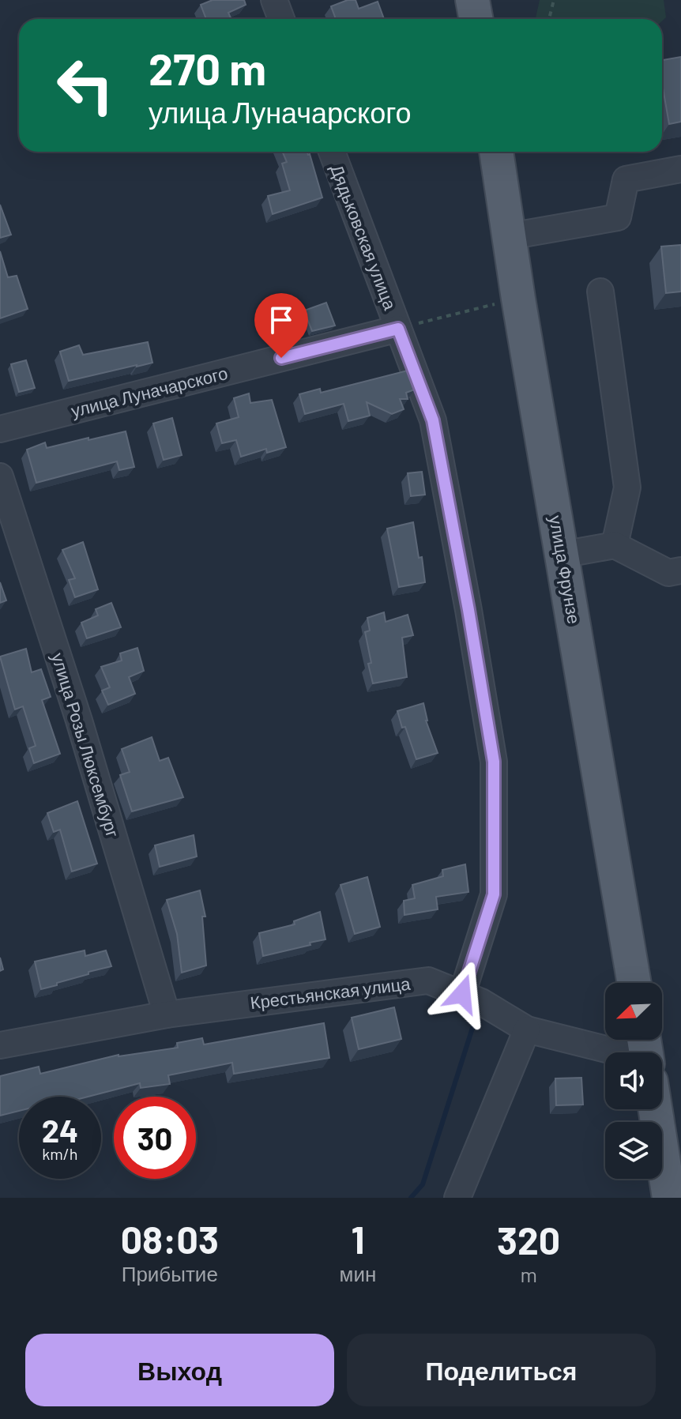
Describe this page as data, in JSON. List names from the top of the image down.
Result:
{
  "streets": {
    "main road": ["улица Фрунзе"],
    "street": [
      "Дядьковская улица",
      "улица Луначарского",
      "улица Розы Люксембург",
      "Крестьянская улица"
    ]
  },
  "crossings": [
    ["Дядьковская улица", "улица Луначарского"],
    ["Дядьковская улица", "Крестьянская улица"],
    ["улица Розы Люксембург", "Крестьянская улица"]
  ],
  "north": "bottom left",
  "page": {
    "turn": ["270 m", "улица Луначарского"],
    "speed": "24 km/h",
    "limit": "30",
    "eta": [
      "08:03",
      "Прибытие",
      "1",
      "мин",
      "320",
      "m"
    ],
    "buttons": ["Выход", "Поделиться"]
  }
}
